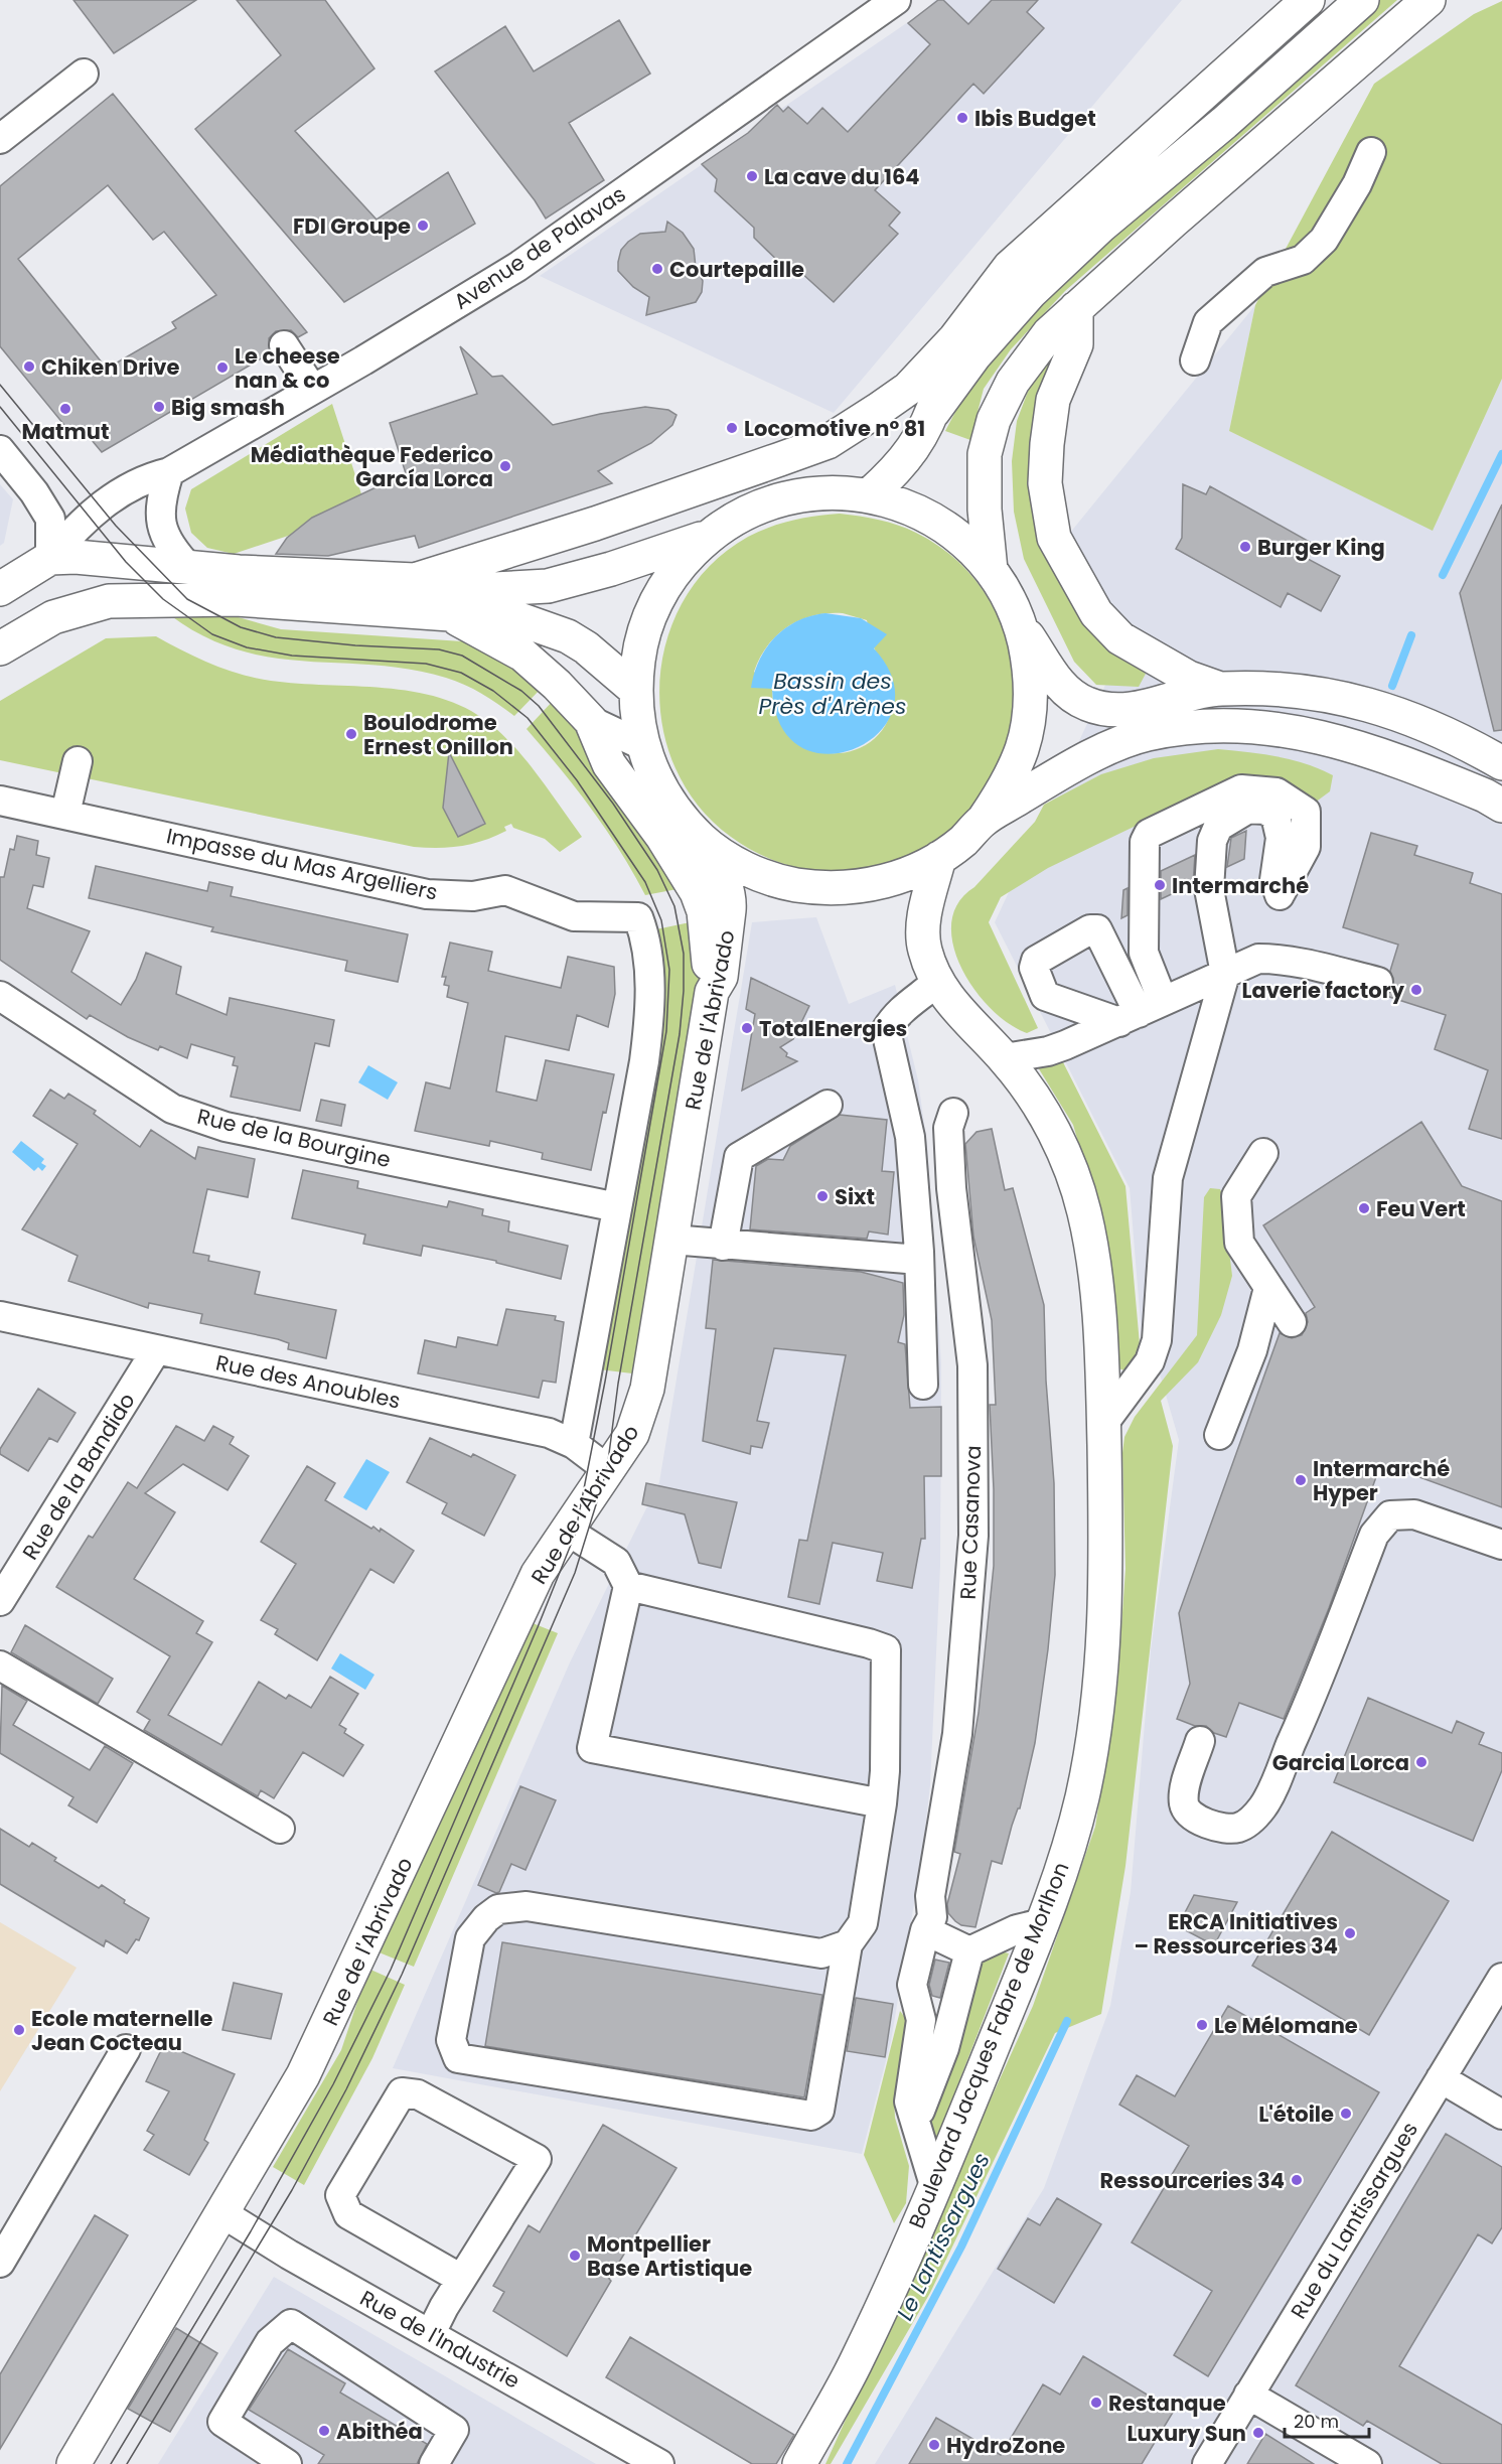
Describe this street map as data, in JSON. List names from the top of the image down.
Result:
{
  "streets": {
    "main road": ["Avenue de Palavas", "Rue de l'Abrivado", "Boulevard Jacques Fabre de Morlhon"],
    "street": [
      "Impasse du Mas Argelliers",
      "Rue de la Bourgine",
      "Rue des Anoubles",
      "Rue de la Bandido",
      "Rue Casanova",
      "Rue du Lantissargues",
      "Rue de l'Industrie"
    ]
  },
  "crossings": [
    ["Impasse du Mas Argelliers", "Rue de l'Abrivado"],
    ["Rue de l'Abrivado", "Rue de la Bourgine"],
    ["Rue de l'Abrivado", "Rue des Anoubles"],
    ["Rue de l'Abrivado", "Rue de l'Industrie"],
    ["Rue des Anoubles", "Rue de la Bandido"],
    ["Rue Casanova", "Boulevard Jacques Fabre de Morlhon"]
  ],
  "water": ["Bassin des Près d'Arènes", "Le Lantissargues"],
  "places": [
    "Ibis Budget",
    "La cave du 164",
    "FDI Groupe",
    "Courtepaille",
    "Chiken Drive",
    "Le cheese nan & co",
    "Big smash",
    "Matmut",
    "Locomotive n° 81",
    "Médiathèque Federico García Lorca",
    "Burger King",
    "Boulodrome Ernest Onillon",
    "Intermarché",
    "Laverie factory",
    "TotalEnergies",
    "Sixt",
    "Feu Vert",
    "Intermarché Hyper",
    "Garcia Lorca",
    "ERCA Initiatives – Ressourceries 34",
    "Le Mélomane",
    "Ecole maternelle Jean Cocteau",
    "L'étoile",
    "Ressourceries 34",
    "Montpellier Base Artistique",
    "Restanque",
    "Abithéa",
    "Luxury Sun",
    "HydroZone"
  ],
  "scale_bar": "20 m"
}
